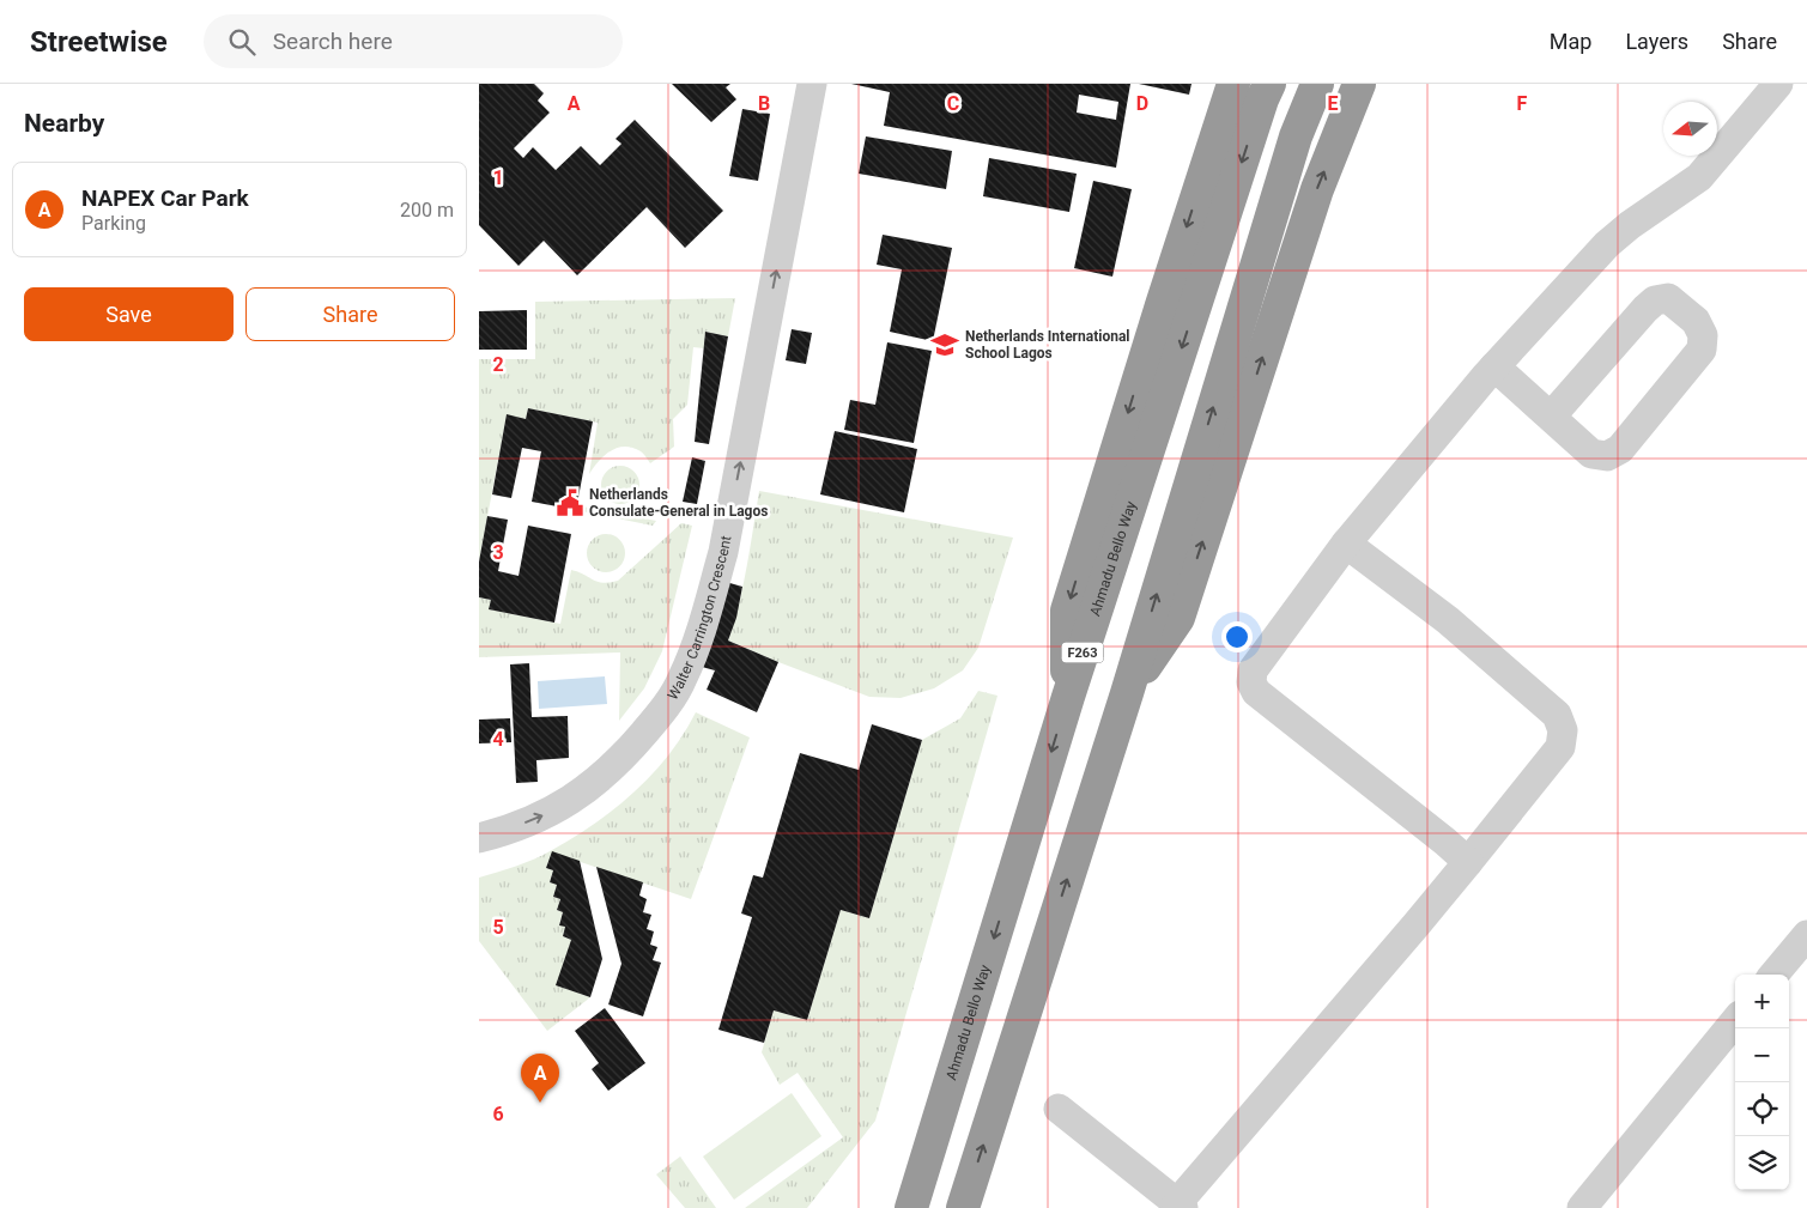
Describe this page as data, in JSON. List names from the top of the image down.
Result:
{
  "streets": {
    "highway": ["Ahmadu Bello Way", "F263"],
    "street": ["Walter Carrington Crescent"]
  },
  "one_way": ["Walter Carrington Crescent"],
  "places": {
    "school or university": ["Netherlands International School Lagos"],
    "public building": ["Netherlands Consulate-General in Lagos"]
  },
  "north": "left",
  "page": {
    "header": "Streetwise",
    "search": "Search here",
    "nav": ["Map", "Layers", "Share"],
    "heading": "Nearby",
    "list": [
      {
        "mark": "A",
        "name": "NAPEX Car Park",
        "note": "Parking",
        "value": "200 m"
      }
    ],
    "buttons": ["Save", "Share"],
    "map_buttons": ["+", "−"],
    "pins": "A"
  },
  "grid": {
    "columns": [
      "A",
      "B",
      "C",
      "D",
      "E",
      "F"
    ],
    "rows": [
      "1",
      "2",
      "3",
      "4",
      "5",
      "6"
    ]
  }
}
